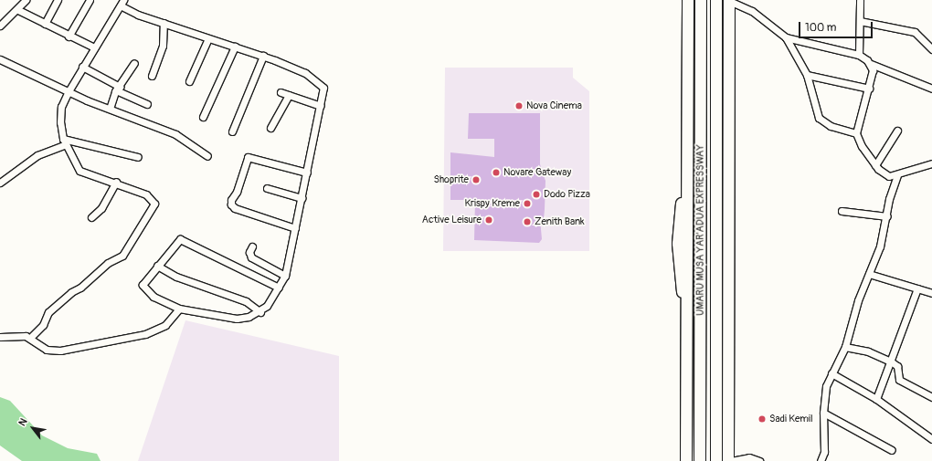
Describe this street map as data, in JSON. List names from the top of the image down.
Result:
{
  "streets": {
    "highway": ["UMARU MUSA YAR'ADUA EXPRESSWAY"]
  },
  "places": [
    "Nova Cinema",
    "Novare Gateway",
    "Shoprite",
    "Dodo Pizza",
    "Krispy Kreme",
    "Active Leisure",
    "Zenith Bank",
    "Sadi Kemil"
  ],
  "scale_bar": "100 m",
  "north": "top left"
}
